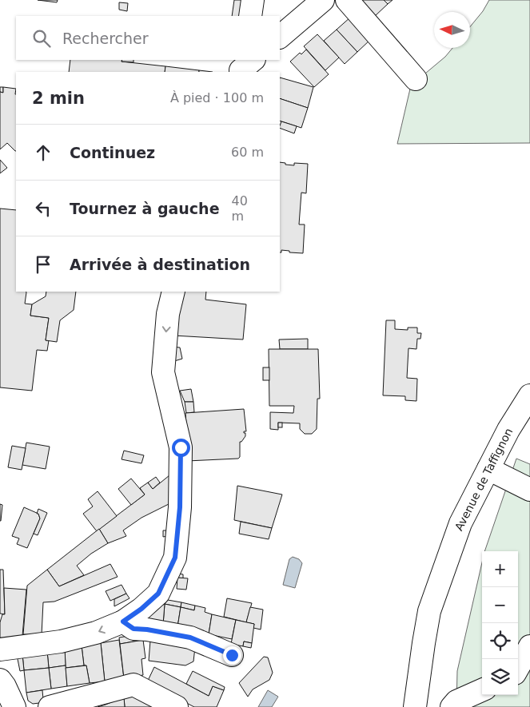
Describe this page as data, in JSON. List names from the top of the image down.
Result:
{
  "streets": {
    "street": ["Avenue de Taffignon"]
  },
  "north": "left",
  "page": {
    "search": "Rechercher",
    "heading": ["2 min", "À pied · 100 m"],
    "list": [
      ["Continuez", "60 m"],
      ["Tournez à gauche", "40 m"],
      "Arrivée à destination"
    ],
    "map_buttons": ["+", "−"]
  }
}
